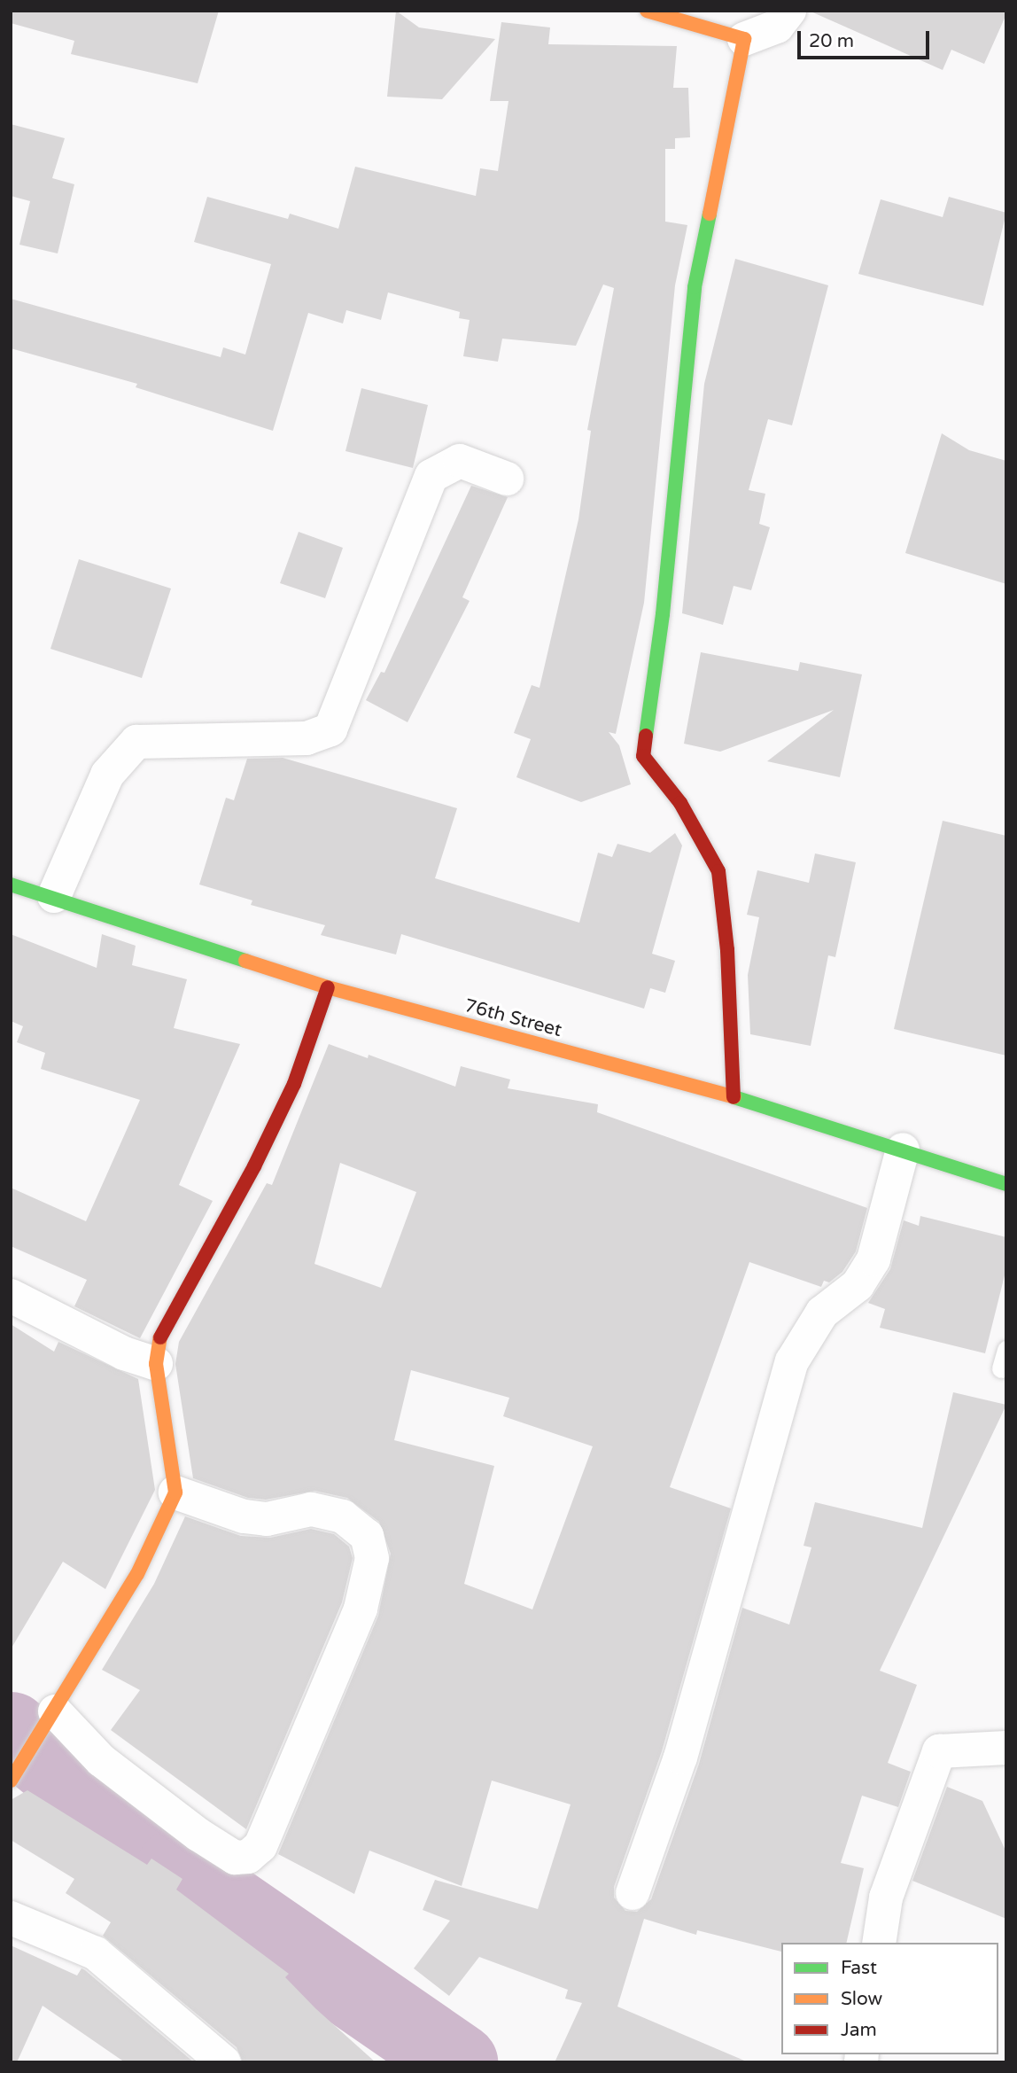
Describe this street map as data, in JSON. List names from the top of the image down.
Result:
{
  "streets": {
    "street": ["76th Street"]
  },
  "legend": ["Fast", "Slow", "Jam"],
  "scale_bar": "20 m"
}
